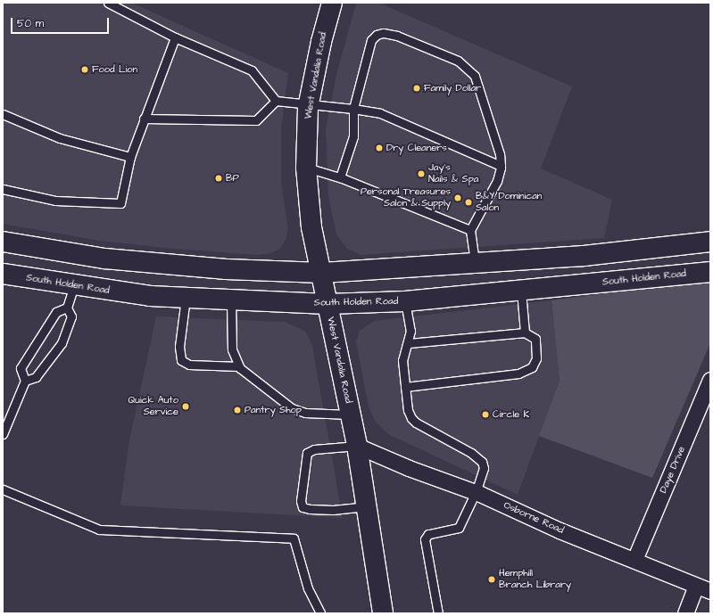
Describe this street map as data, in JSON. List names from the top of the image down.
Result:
{
  "streets": {
    "main road": ["West Vandalia Road", "South Holden Road"],
    "street": ["Daye Drive", "Osborne Road"]
  },
  "crossings": [
    ["West Vandalia Road", "South Holden Road"],
    ["West Vandalia Road", "Osborne Road"],
    ["Daye Drive", "Osborne Road"]
  ],
  "places": [
    "Food Lion",
    "Family Dollar",
    "Dry Cleaners",
    "Jay's Nails & Spa",
    "BP",
    "Personal Treasures Salon & Supply",
    "B&Y Dominican Salon",
    "Quick Auto Service",
    "Pantry Shop",
    "Circle K",
    "Hemphill Branch Library"
  ],
  "scale_bar": "50 m"
}
